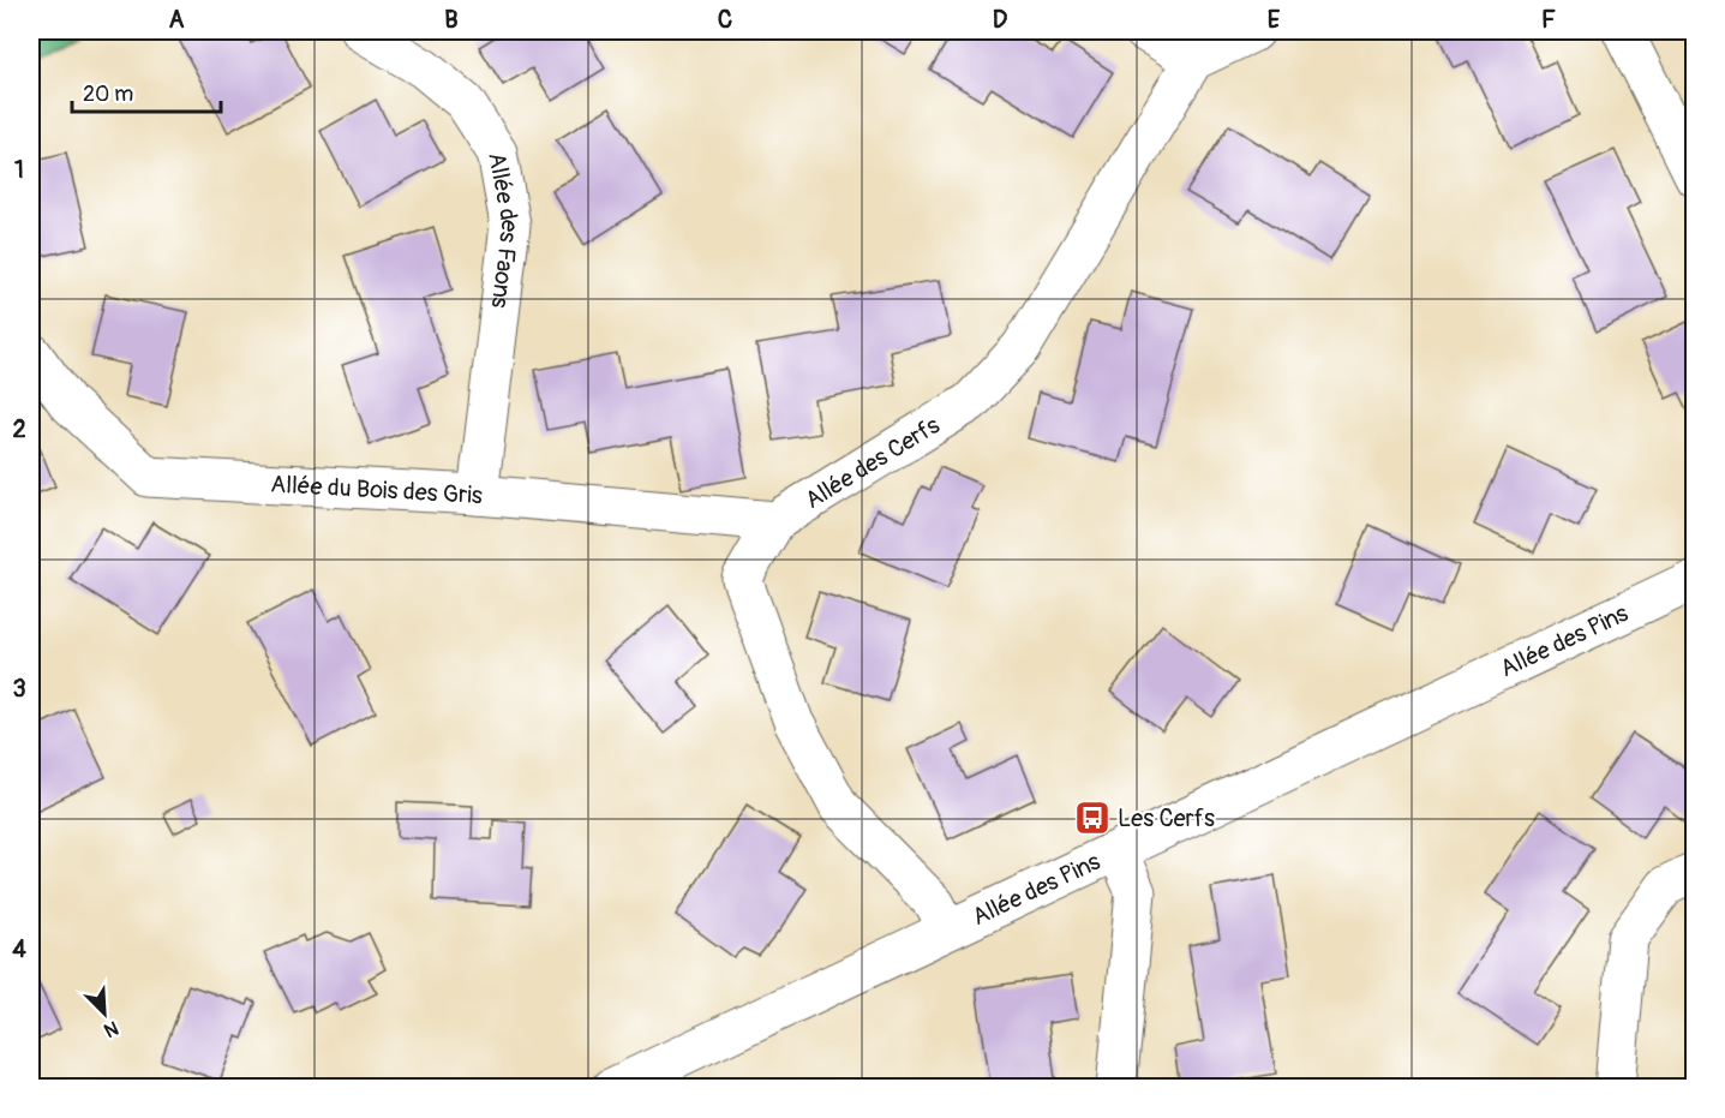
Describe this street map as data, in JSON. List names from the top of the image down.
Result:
{
  "streets": {
    "street": [
      "Allée des Faons",
      "Allée des Cerfs",
      "Allée du Bois des Gris",
      "Allée des Pins"
    ]
  },
  "crossings": [
    ["Allée des Faons", "Allée du Bois des Gris"],
    ["Allée des Cerfs", "Allée du Bois des Gris"],
    ["Allée des Cerfs", "Allée des Pins"]
  ],
  "places": {
    "bus stop": ["Les Cerfs"]
  },
  "scale_bar": "20 m",
  "north": "bottom right",
  "grid": {
    "columns": [
      "A",
      "B",
      "C",
      "D",
      "E",
      "F"
    ],
    "rows": [
      "1",
      "2",
      "3",
      "4"
    ]
  }
}
